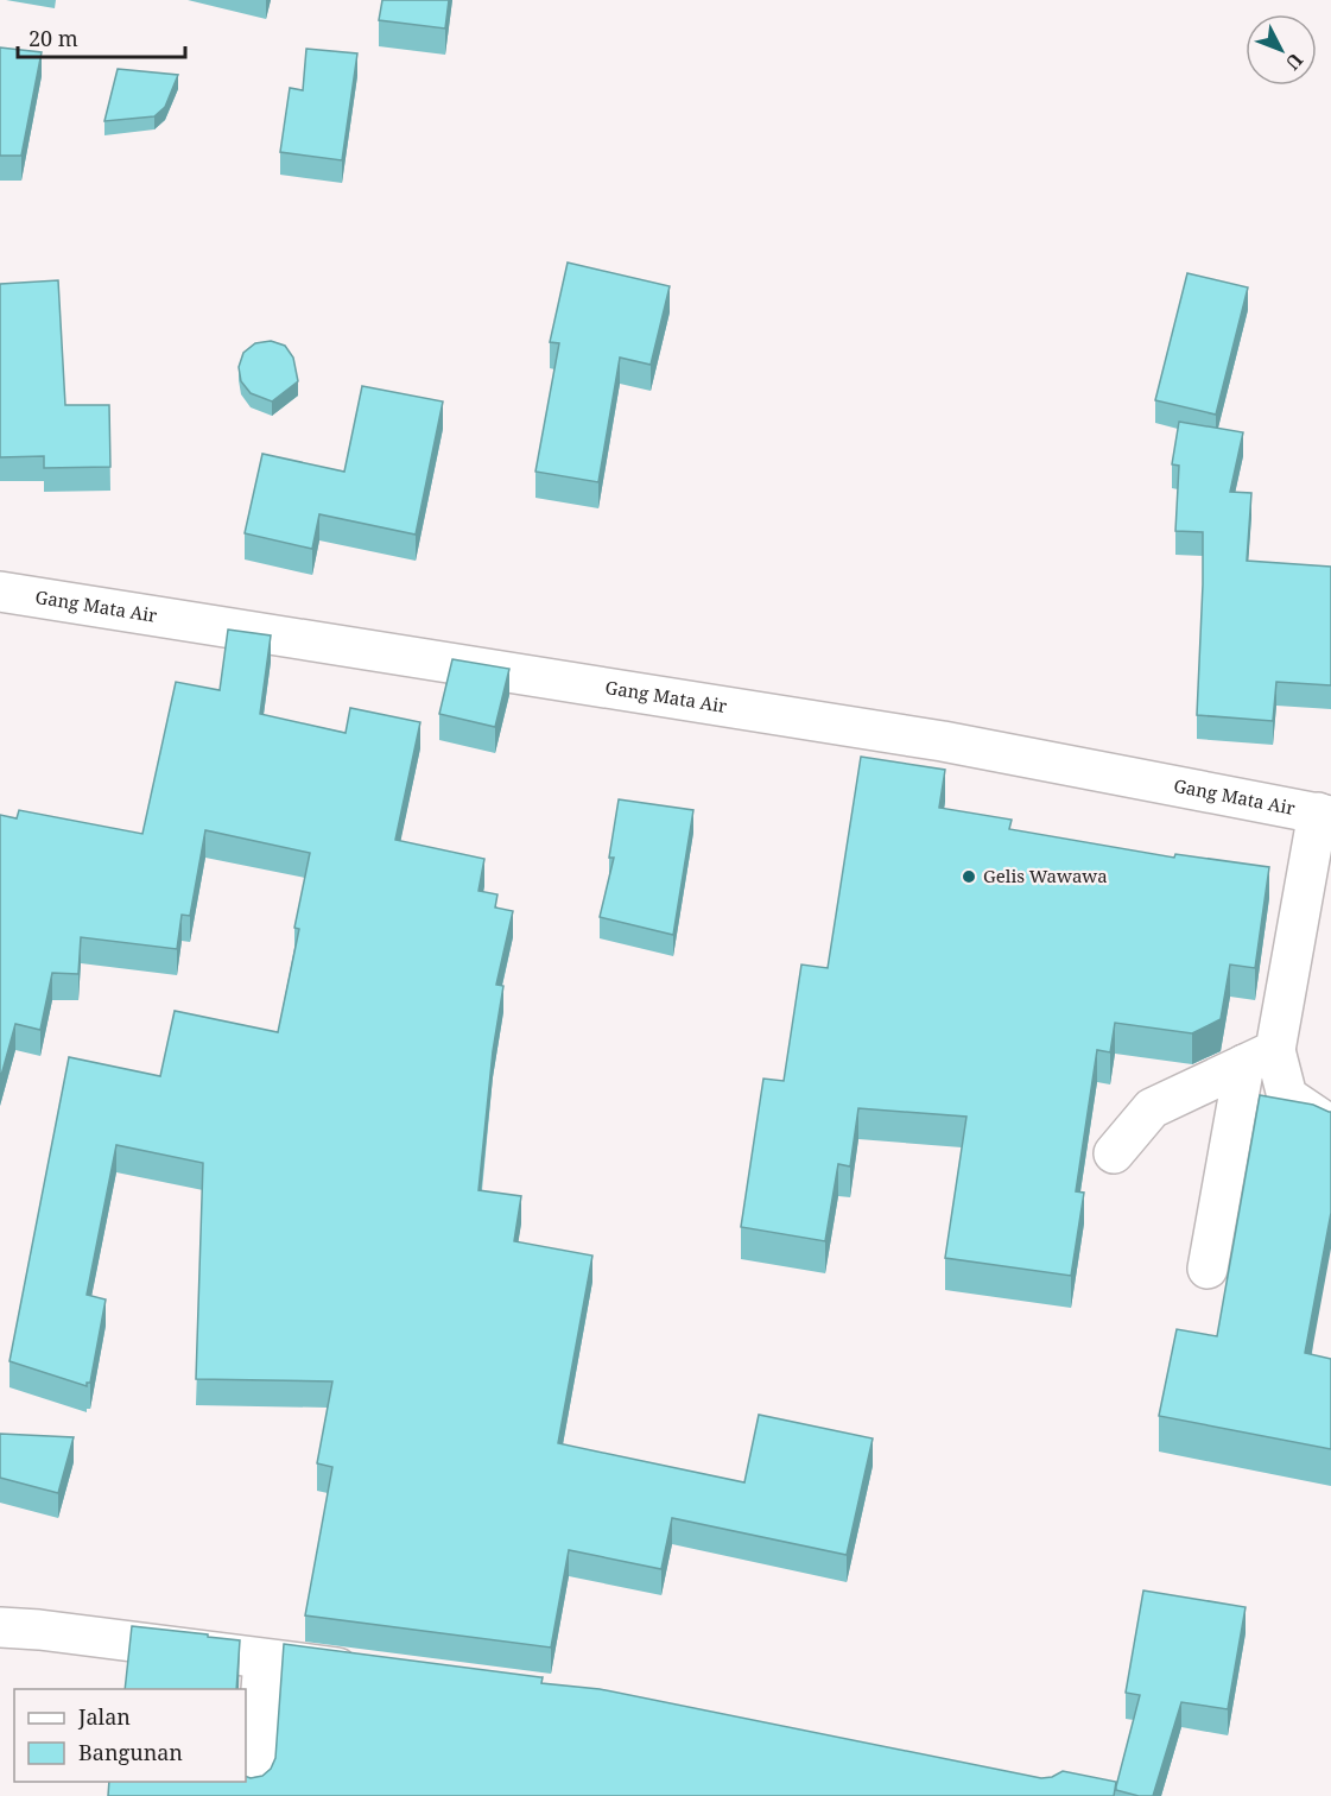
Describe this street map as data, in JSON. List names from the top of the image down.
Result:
{
  "streets": {
    "street": ["Gang Mata Air"]
  },
  "places": ["Gelis Wawawa"],
  "legend": ["Jalan", "Bangunan"],
  "scale_bar": "20 m",
  "north": "bottom right"
}
